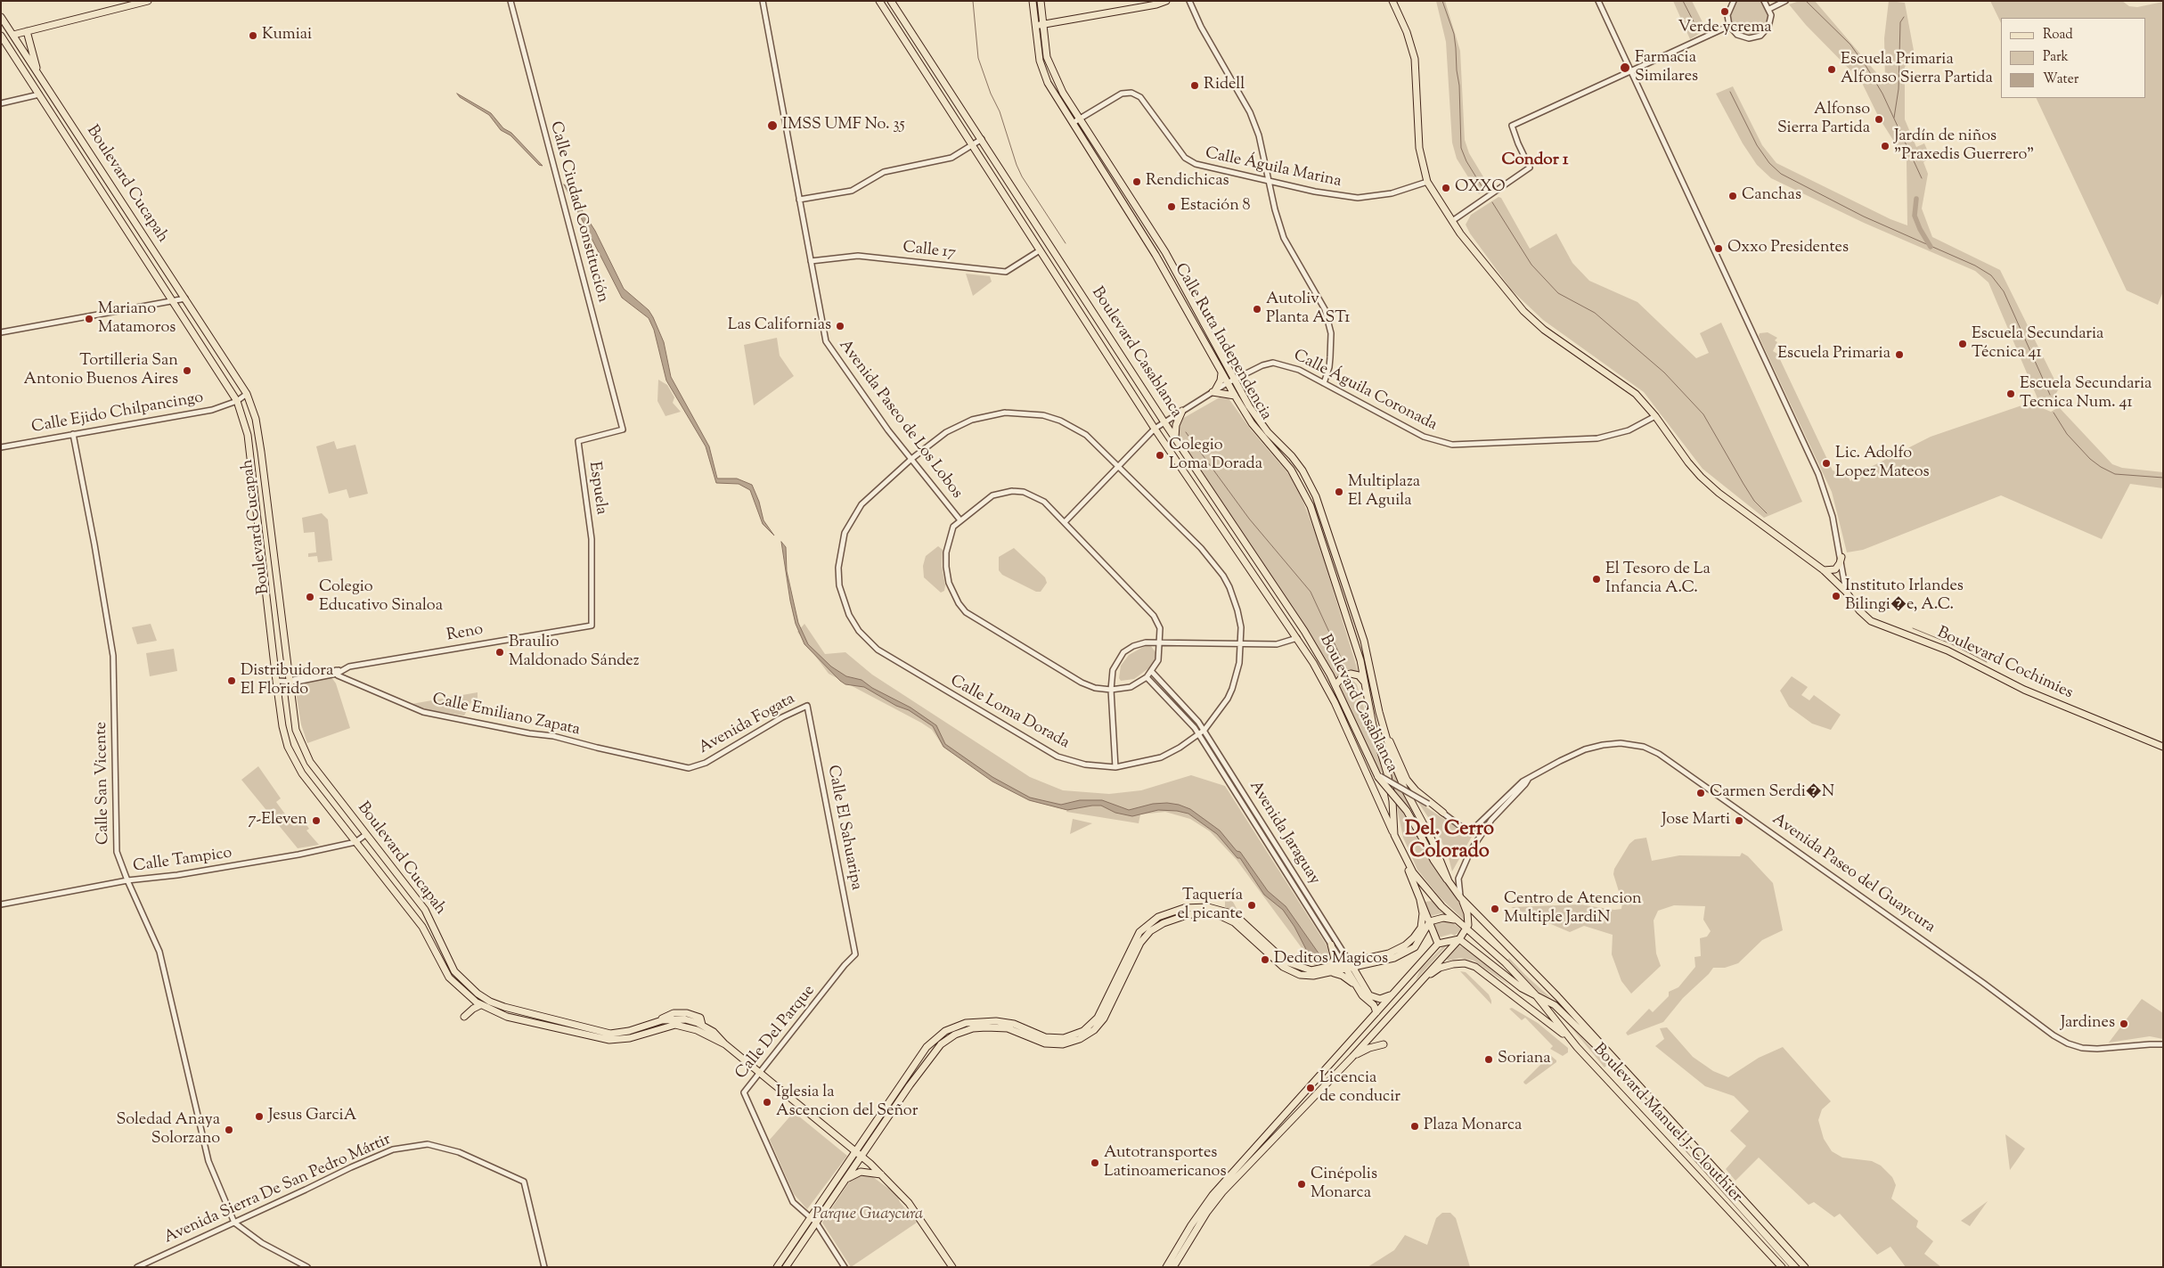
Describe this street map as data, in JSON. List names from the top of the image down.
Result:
{
  "streets": {
    "main road": [
      "Boulevard Cucapah",
      "Calle Ruta Independencia",
      "Boulevard Casablanca",
      "Boulevard Cochimies",
      "Avenida Jaraguay",
      "Boulevard Manuel J. Clouthier"
    ],
    "street": [
      "Calle Águila Marina",
      "Calle Ciudad Constitución",
      "Calle 17",
      "Calle Águila Coronada",
      "Calle Ejido Chilpancingo",
      "Avenida Paseo de Los Lobos",
      "Espuela",
      "Reno",
      "Calle Loma Dorada",
      "Calle Emiliano Zapata",
      "Avenida Fogata",
      "Calle San Vicente",
      "Calle El Sahuaripa",
      "Calle Tampico",
      "Avenida Paseo del Guaycura",
      "Calle Del Parque",
      "Avenida Sierra De San Pedro Mártir"
    ]
  },
  "crossings": [
    ["Calle Águila Marina", "Calle Ruta Independencia"],
    ["Calle Águila Marina", "Boulevard Cochimies"],
    ["Boulevard Cucapah", "Calle Ejido Chilpancingo"],
    ["Boulevard Cucapah", "Reno"],
    ["Boulevard Cucapah", "Calle Tampico"],
    ["Calle Ciudad Constitución", "Espuela"],
    ["Calle 17", "Boulevard Casablanca"],
    ["Calle 17", "Avenida Paseo de Los Lobos"],
    ["Calle Ruta Independencia", "Boulevard Casablanca"],
    ["Calle Ruta Independencia", "Calle Águila Coronada"],
    ["Calle Ruta Independencia", "Boulevard Manuel J. Clouthier"],
    ["Boulevard Casablanca", "Calle Águila Coronada"],
    ["Boulevard Casablanca", "Avenida Paseo del Guaycura"],
    ["Boulevard Casablanca", "Boulevard Manuel J. Clouthier"],
    ["Calle Águila Coronada", "Boulevard Cochimies"],
    ["Calle Águila Coronada", "Calle Loma Dorada"],
    ["Calle Ejido Chilpancingo", "Calle San Vicente"],
    ["Avenida Paseo de Los Lobos", "Calle Loma Dorada"],
    ["Espuela", "Reno"],
    ["Reno", "Calle Emiliano Zapata"],
    ["Calle Loma Dorada", "Avenida Jaraguay"],
    ["Calle Emiliano Zapata", "Avenida Fogata"],
    ["Avenida Fogata", "Calle El Sahuaripa"],
    ["Calle San Vicente", "Calle Tampico"],
    ["Calle San Vicente", "Avenida Sierra De San Pedro Mártir"],
    ["Calle El Sahuaripa", "Calle Del Parque"],
    ["Avenida Paseo del Guaycura", "Boulevard Manuel J. Clouthier"]
  ],
  "districts": ["Condor 1", "Del. Cerro Colorado"],
  "parks": ["Parque Guaycura"],
  "places": [
    "Verde ycrema",
    "Kumiai",
    "Farmacia Similares",
    "Escuela Primaria Alfonso Sierra Partida",
    "Ridell",
    "Alfonso Sierra Partida",
    "IMSS UMF No. 35",
    "Jardín de niños \"Praxedis Guerrero\"",
    "Rendichicas",
    "OXXO",
    "Canchas",
    "Estación 8",
    "Oxxo Presidentes",
    "Autoliv Planta AST1",
    "Mariano Matamoros",
    "Las Californias",
    "Escuela Secundaria Técnica 41",
    "Escuela Primaria",
    "Tortilleria San Antonio Buenos Aires",
    "Escuela Secundaria Tecnica Num. 41",
    "Colegio Loma Dorada",
    "Lic. Adolfo Lopez Mateos",
    "Multiplaza El Aguila",
    "El Tesoro de La Infancia A.C.",
    "Instituto Irlandes Bilingi�e, A.C.",
    "Colegio Educativo Sinaloa",
    "Braulio Maldonado Sández",
    "Distribuidora El Florido",
    "Carmen Serdi�N",
    "7-Eleven",
    "Jose Marti",
    "Taquería el picante",
    "Centro de Atencion Multiple JardiN",
    "Deditos Magicos",
    "Jardines",
    "Soriana",
    "Licencia de conducir",
    "Iglesia la Ascencion del Señor",
    "Jesus GarciA",
    "Plaza Monarca",
    "Soledad Anaya Solorzano",
    "Autotransportes Latinoamericanos",
    "Cinépolis Monarca"
  ],
  "legend": ["Road", "Park", "Water"]
}
